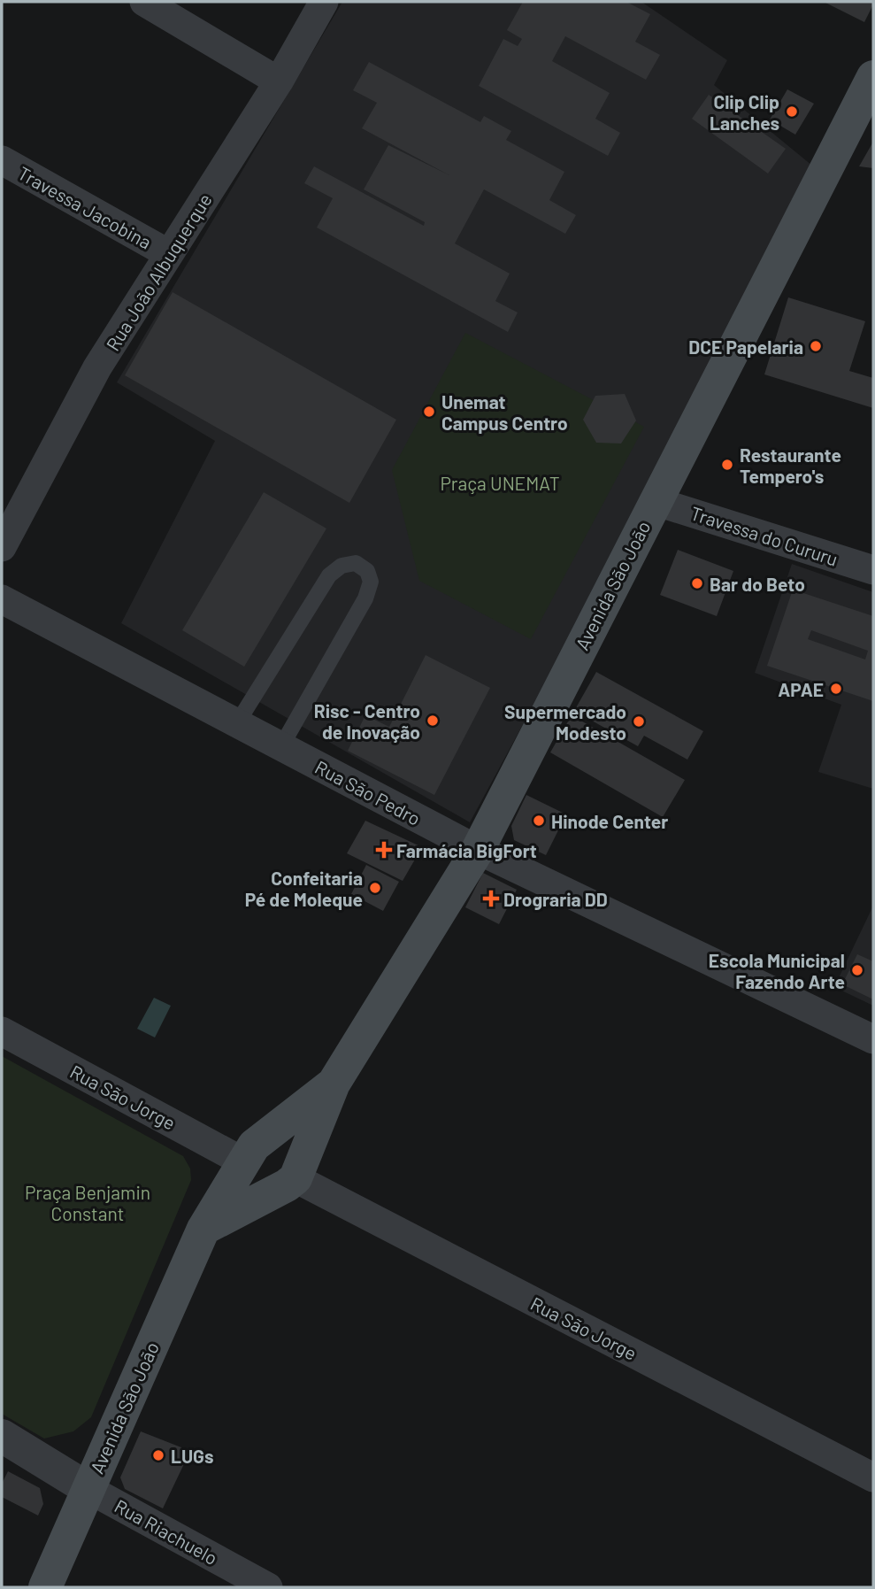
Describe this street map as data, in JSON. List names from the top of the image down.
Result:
{
  "streets": {
    "main road": ["Avenida São João"],
    "street": [
      "Travessa Jacobina",
      "Rua João Albuquerque",
      "Travessa do Cururu",
      "Rua São Pedro",
      "Rua São Jorge",
      "Rua Riachuelo"
    ]
  },
  "crossings": [
    ["Travessa Jacobina", "Rua João Albuquerque"],
    ["Travessa do Cururu", "Avenida São João"],
    ["Avenida São João", "Rua São Pedro"],
    ["Avenida São João", "Rua São Jorge"],
    ["Avenida São João", "Rua Riachuelo"]
  ],
  "parks": ["Praça UNEMAT", "Praça Benjamin Constant"],
  "places": {
    "other": [
      "Clip Clip Lanches",
      "DCE Papelaria",
      "Unemat Campus Centro",
      "Restaurante Tempero's",
      "Bar do Beto",
      "APAE",
      "Risc - Centro de Inovação",
      "Supermercado Modesto",
      "Hinode Center",
      "Confeitaria Pé de Moleque",
      "Escola Municipal Fazendo Arte",
      "LUGs"
    ],
    "health": ["Farmácia BigFort", "Drograria DD"]
  }
}
